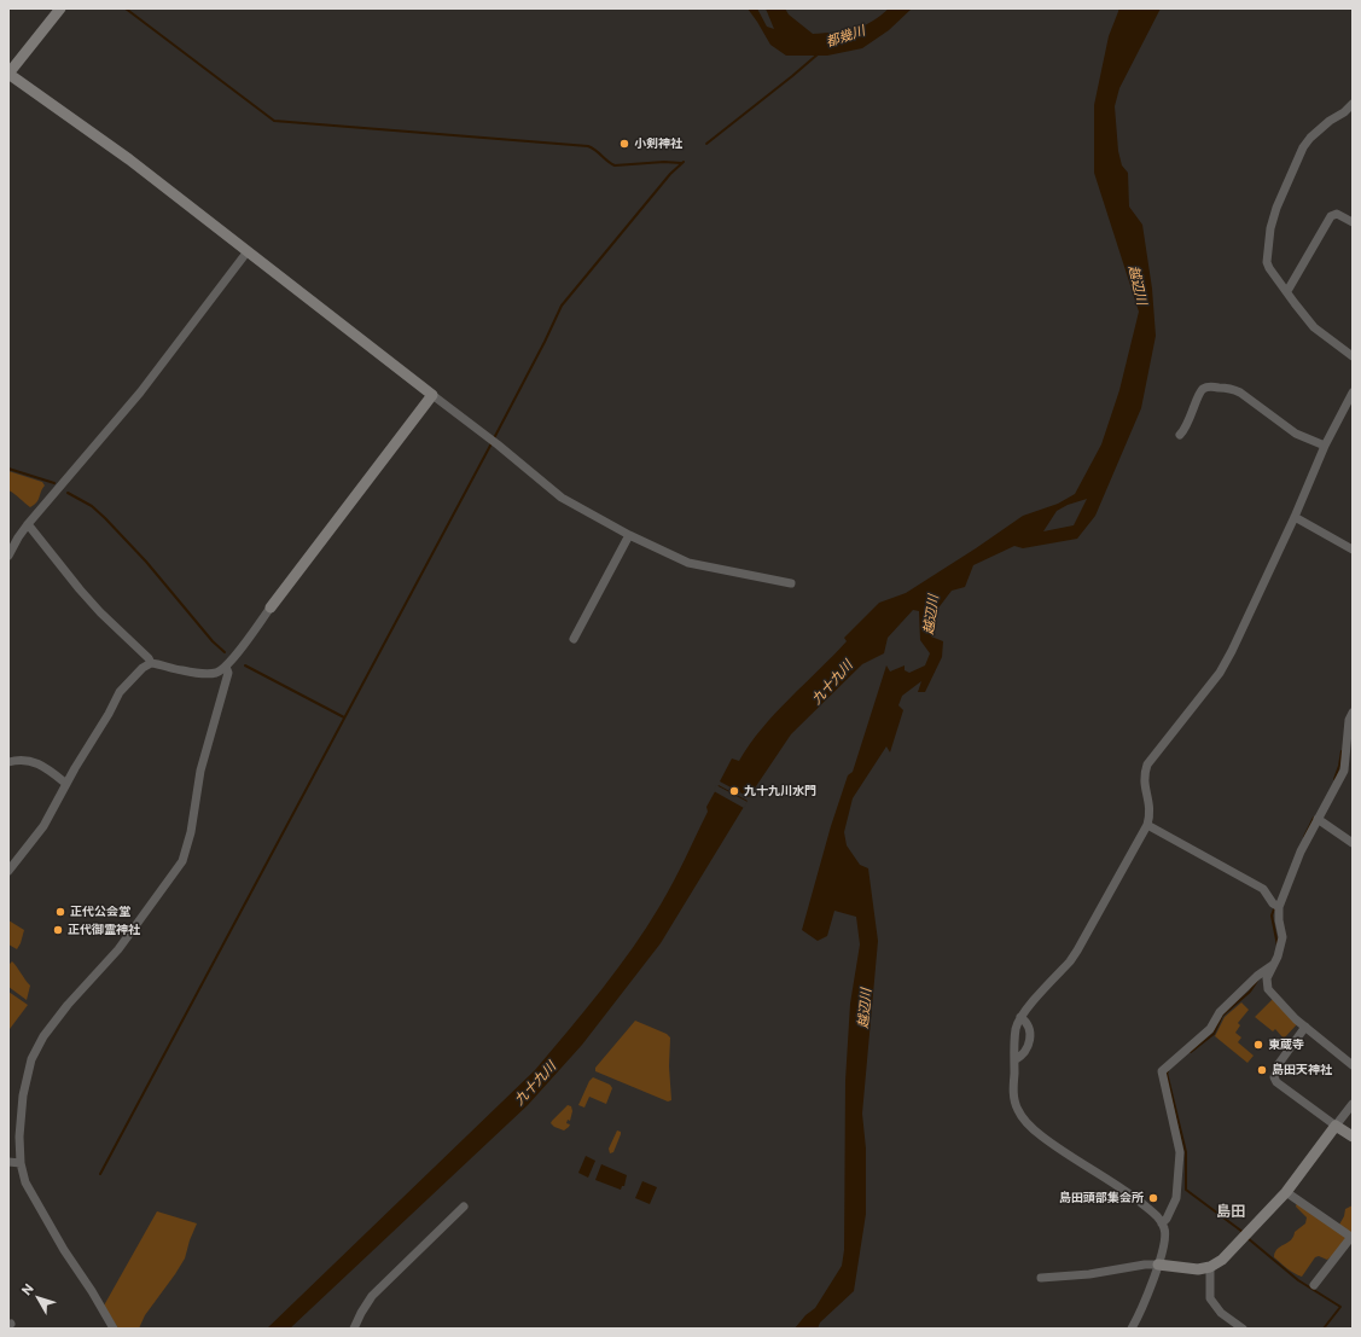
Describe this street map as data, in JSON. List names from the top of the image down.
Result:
{
  "districts": ["島田"],
  "water": ["都幾川", "越辺川", "九十九川"],
  "places": [
    "小剣神社",
    "九十九川水門",
    "正代公会堂",
    "正代御霊神社",
    "東蔵寺",
    "島田天神社",
    "島田頭部集会所"
  ],
  "north": "top left"
}
